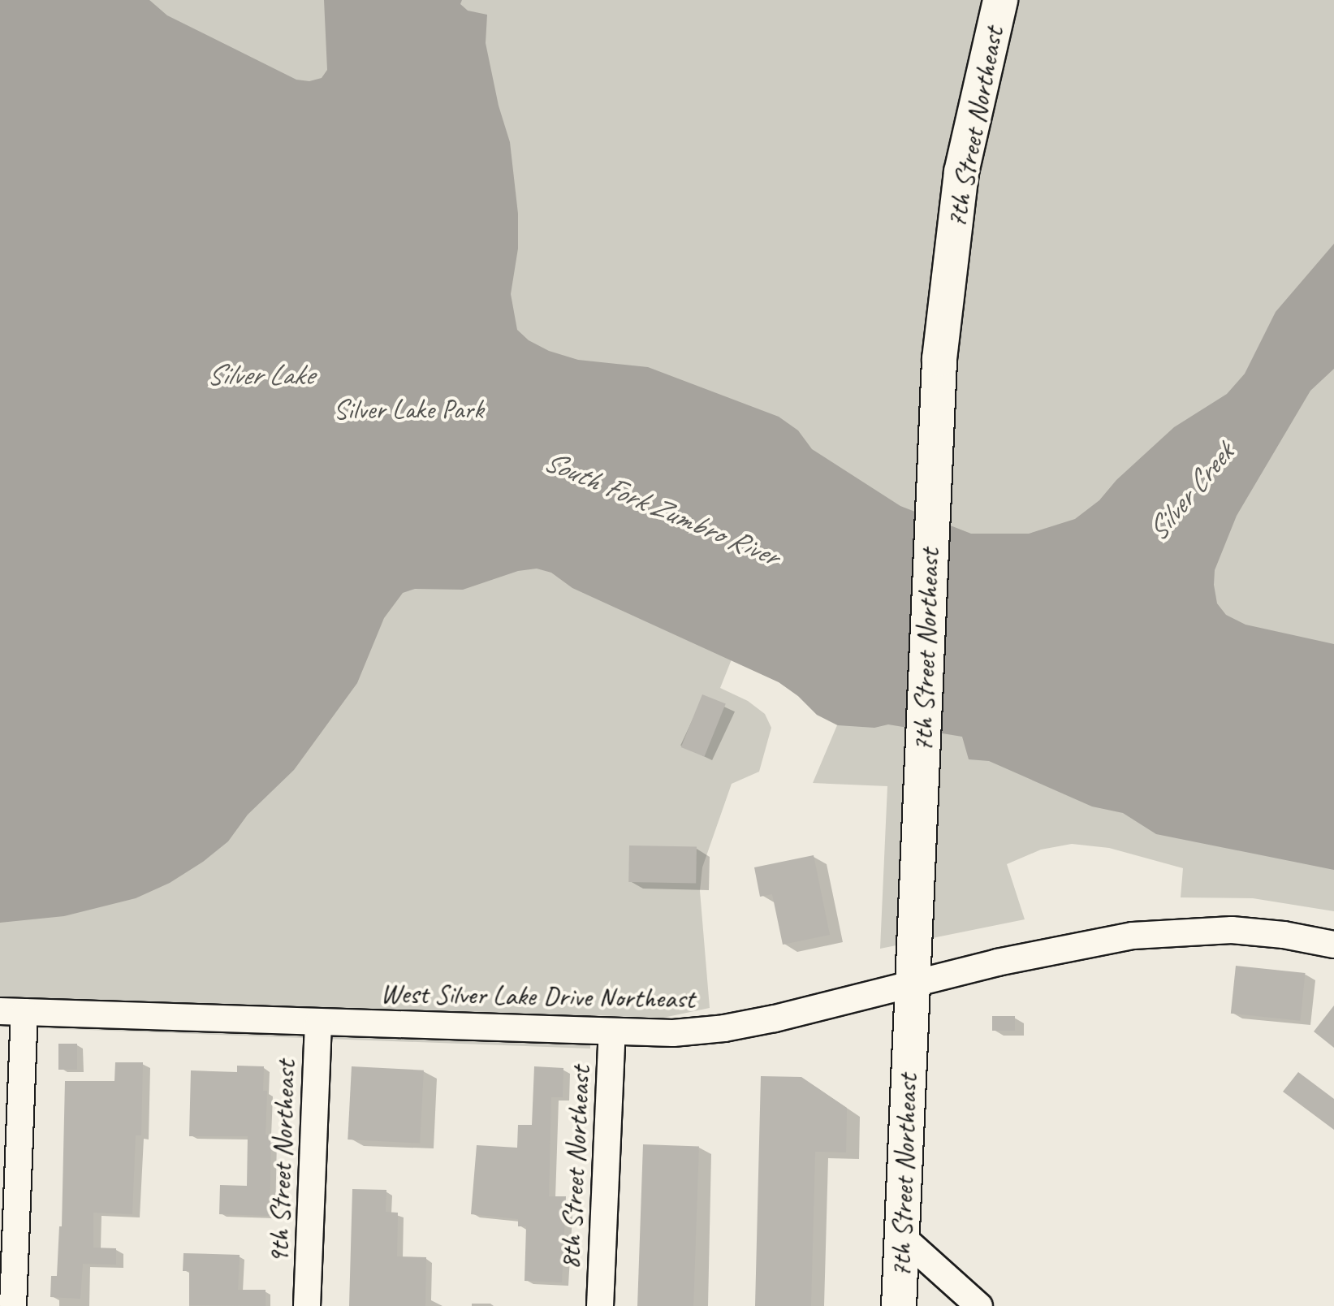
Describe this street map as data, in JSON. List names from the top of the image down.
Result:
{
  "streets": {
    "main road": ["7th Street Northeast"],
    "street": ["West Silver Lake Drive Northeast", "9th Street Northeast", "8th Street Northeast"]
  },
  "crossings": [
    ["7th Street Northeast", "West Silver Lake Drive Northeast"],
    ["West Silver Lake Drive Northeast", "9th Street Northeast"],
    ["West Silver Lake Drive Northeast", "8th Street Northeast"]
  ],
  "water": ["Silver Lake", "Silver Creek", "South Fork Zumbro River"],
  "parks": ["Silver Lake Park"]
}
